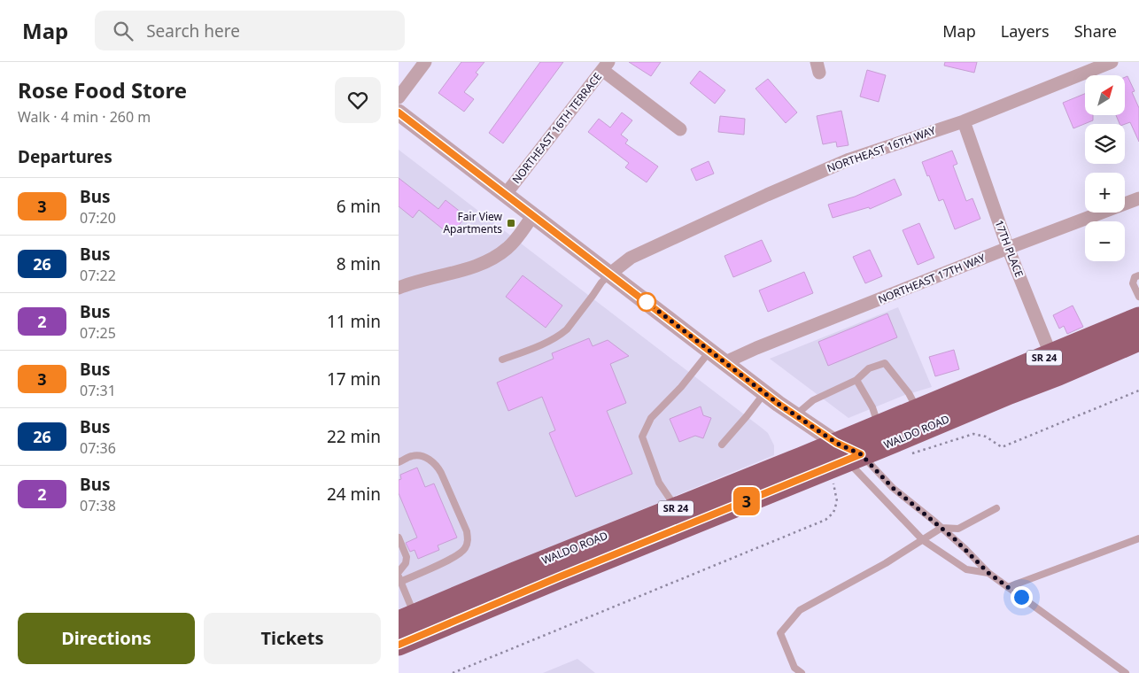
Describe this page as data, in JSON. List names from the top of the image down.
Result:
{
  "streets": {
    "highway": ["SR 24", "WALDO ROAD"],
    "street": [
      "NORTHEAST 16TH TERRACE",
      "NORTHEAST 16TH WAY",
      "17TH PLACE",
      "NORTHEAST 17TH WAY"
    ]
  },
  "crossings": [
    ["NORTHEAST 16TH WAY", "17TH PLACE"],
    ["17TH PLACE", "NORTHEAST 17TH WAY"],
    ["17TH PLACE", "SR 24"],
    ["17TH PLACE", "WALDO ROAD"],
    ["SR 24", "WALDO ROAD"]
  ],
  "places": {
    "transit": ["Fair View Apartments"]
  },
  "lines": ["bus line 3"],
  "north": "top right",
  "page": {
    "header": "Map",
    "search": "Search here",
    "nav": ["Map", "Layers", "Share"],
    "heading": [
      ["Rose Food Store", "Walk · 4 min · 260 m"],
      "Departures"
    ],
    "on_map": "3",
    "map_buttons": ["+", "−"],
    "list": [
      {
        "mark": "3",
        "name": "Bus",
        "note": "07:20",
        "value": "6 min"
      },
      {
        "mark": "26",
        "name": "Bus",
        "note": "07:22",
        "value": "8 min"
      },
      {
        "mark": "2",
        "name": "Bus",
        "note": "07:25",
        "value": "11 min"
      },
      {
        "mark": "3",
        "name": "Bus",
        "note": "07:31",
        "value": "17 min"
      },
      {
        "mark": "26",
        "name": "Bus",
        "note": "07:36",
        "value": "22 min"
      },
      {
        "mark": "2",
        "name": "Bus",
        "note": "07:38",
        "value": "24 min"
      }
    ],
    "buttons": ["Directions", "Tickets"]
  }
}
